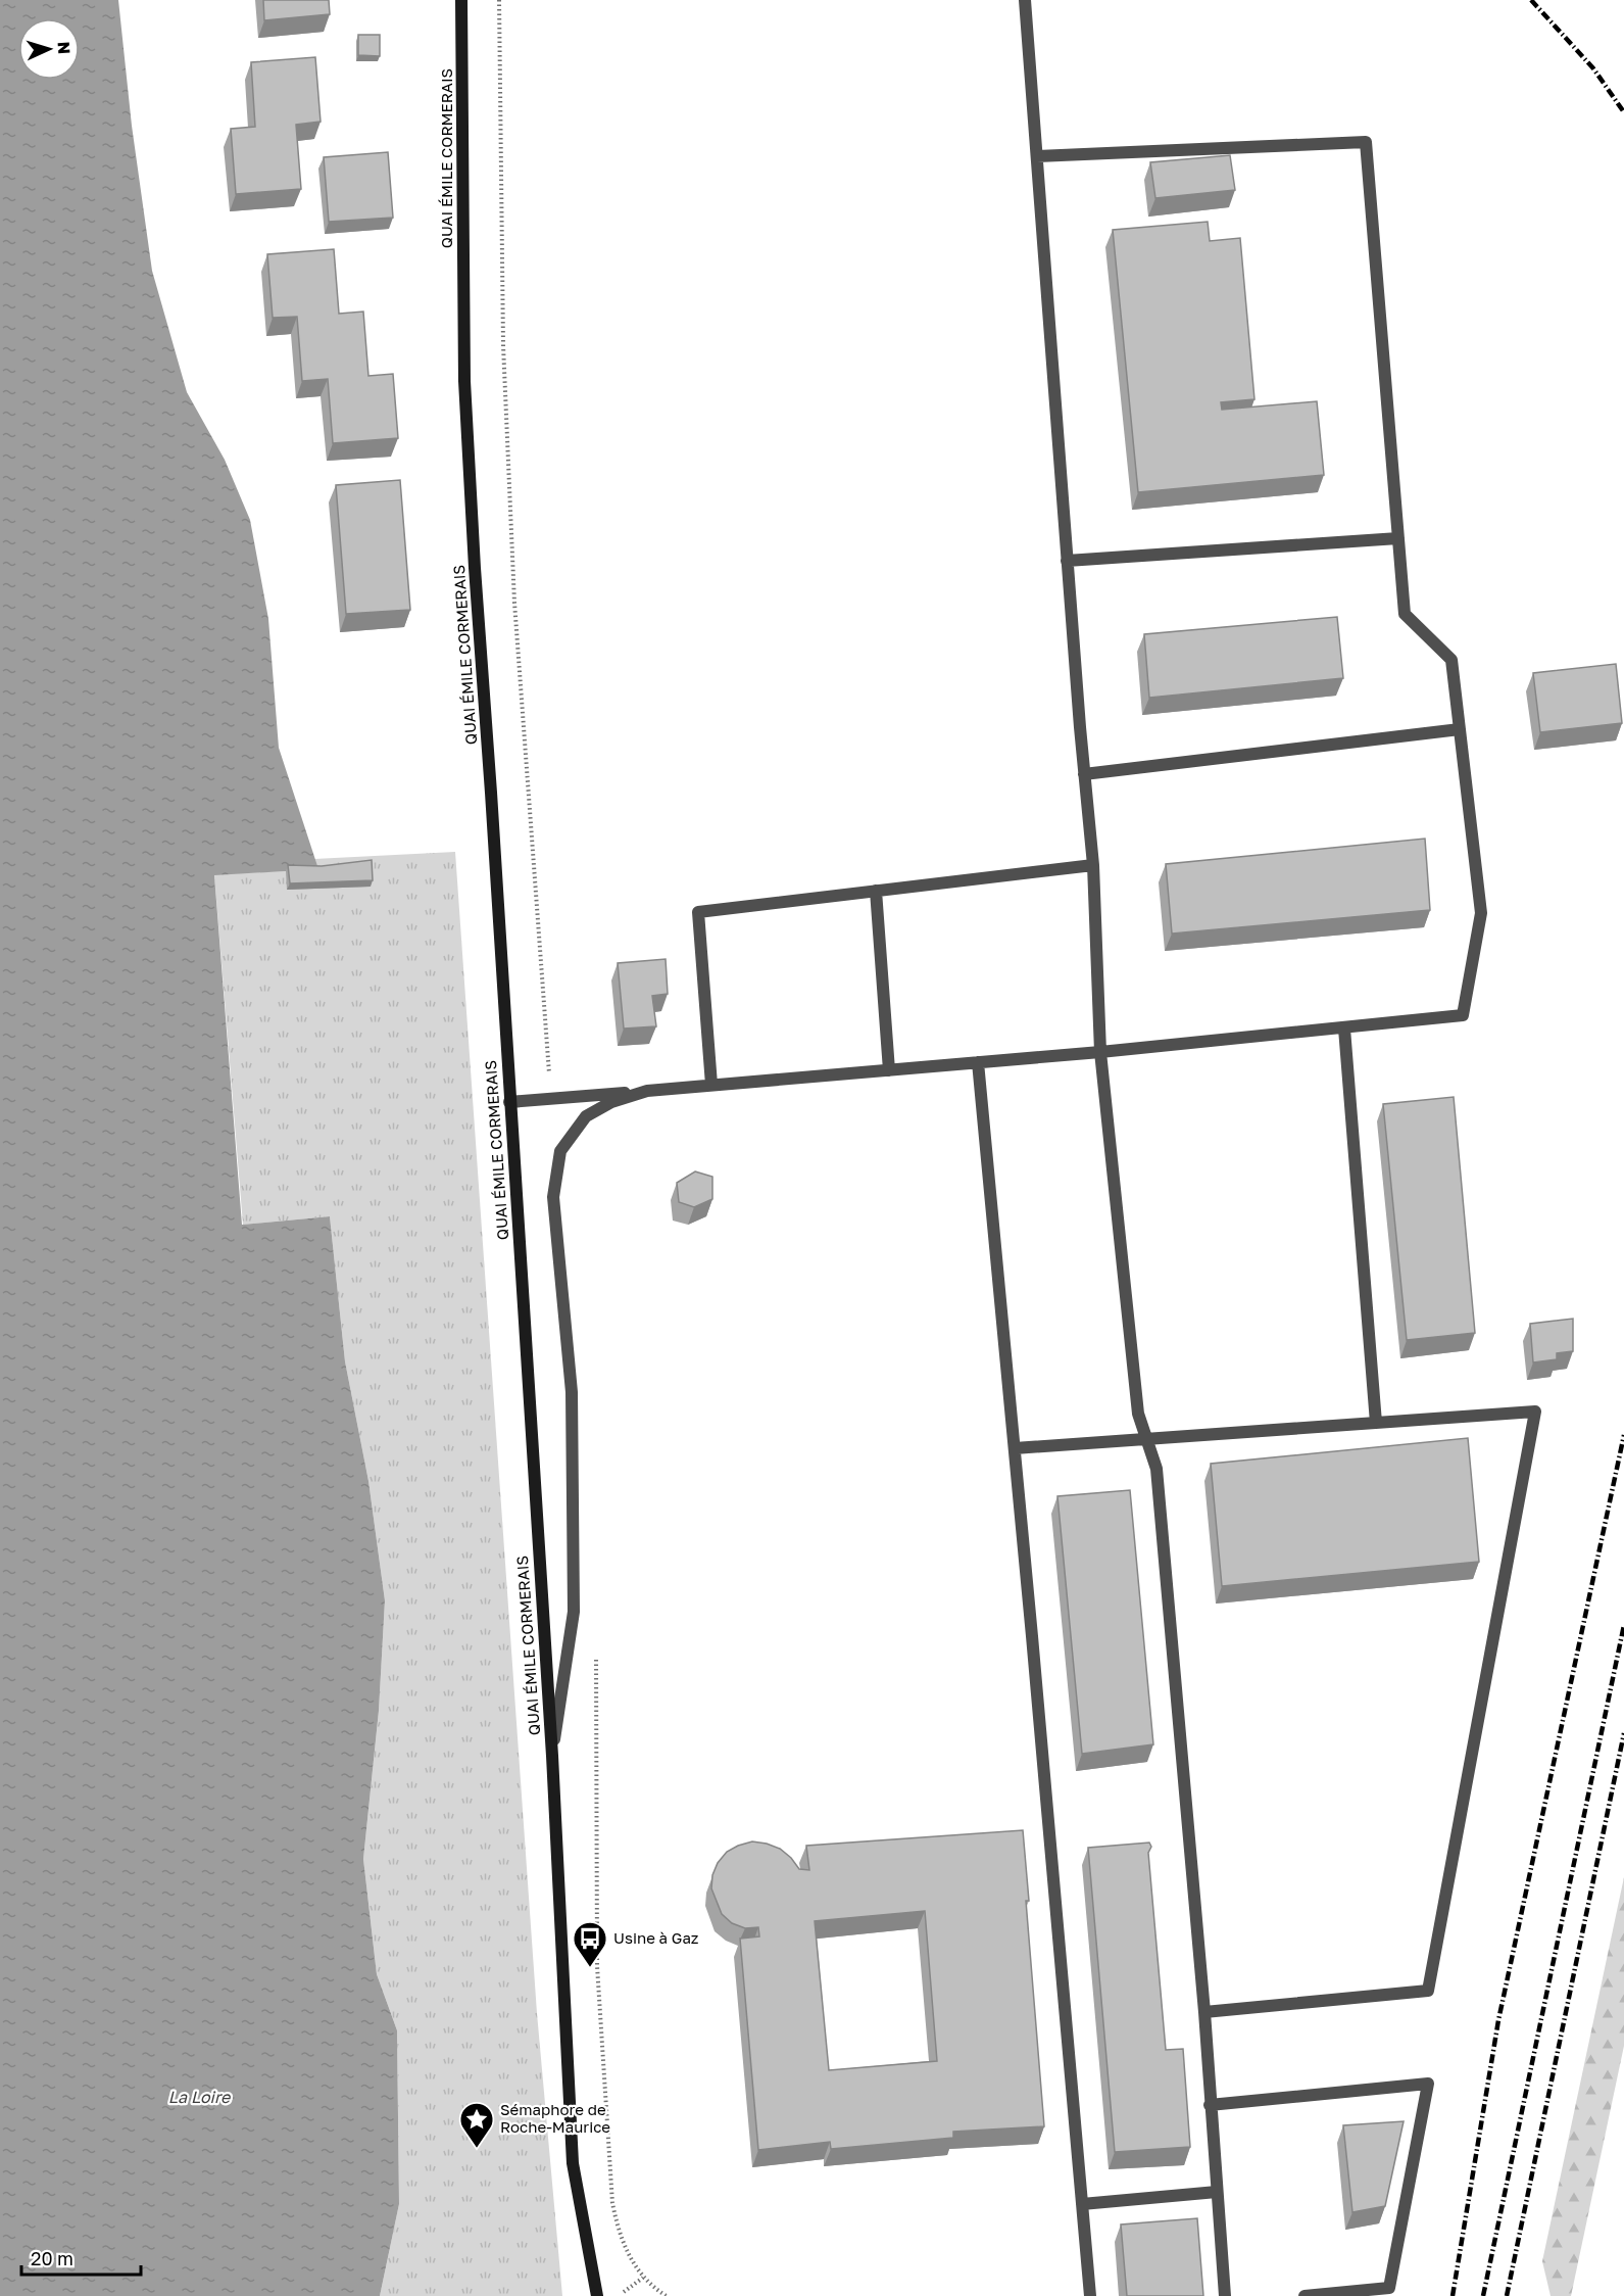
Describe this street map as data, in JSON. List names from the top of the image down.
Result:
{
  "streets": {
    "main road": ["QUAI ÉMILE CORMERAIS"]
  },
  "water": ["La Loire"],
  "places": {
    "bus stop": ["Usine à Gaz"],
    "place": ["Sémaphore de Roche-Maurice"]
  },
  "scale_bar": "20 m",
  "north": "right"
}
